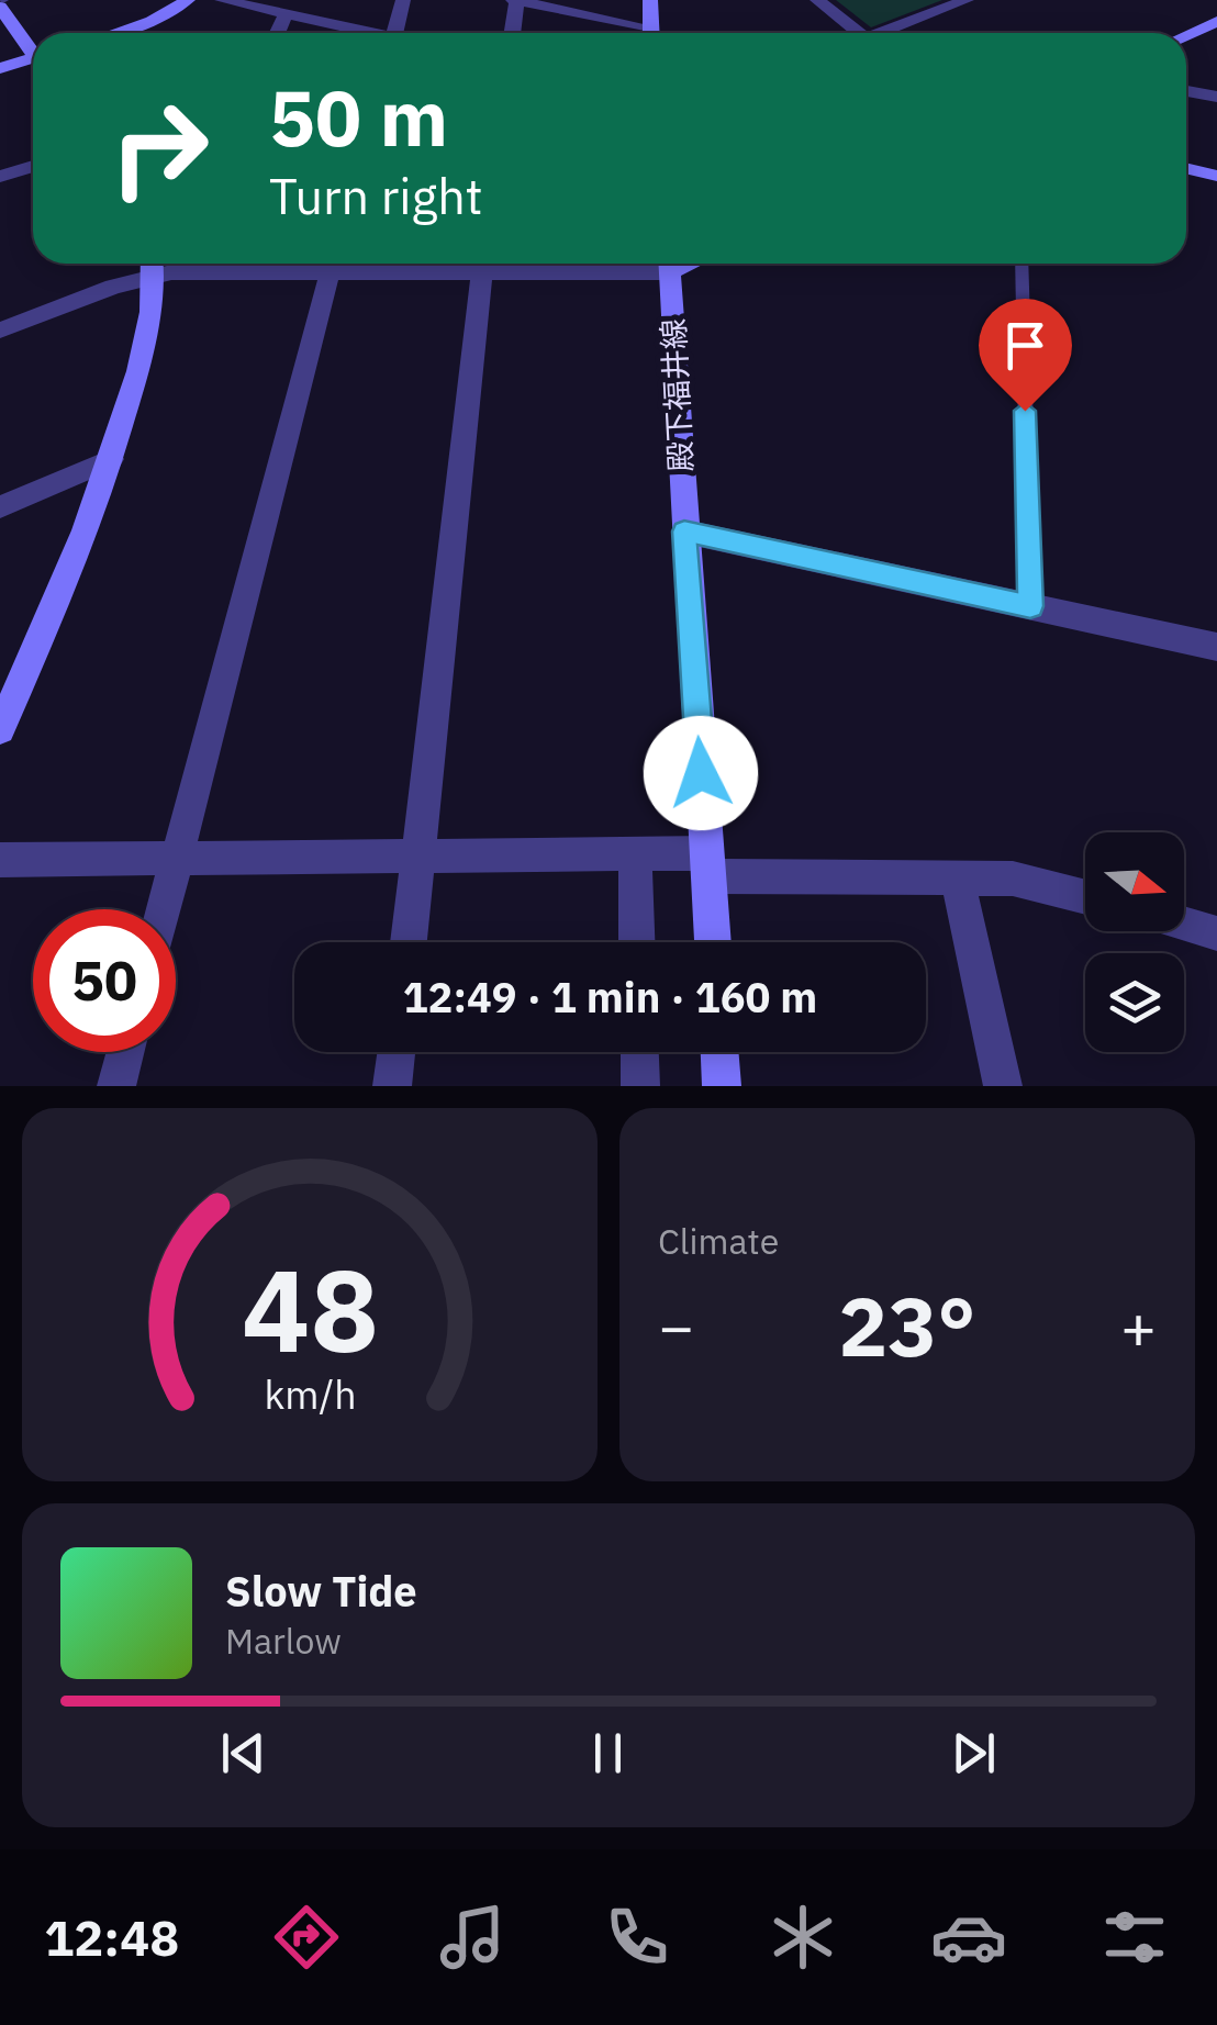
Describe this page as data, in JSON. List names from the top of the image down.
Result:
{
  "streets": {
    "street": ["殿下福井線"]
  },
  "north": "right",
  "page": {
    "turn": ["50 m", "Turn right"],
    "limit": "50",
    "trip": "12:49 · 1 min · 160 m",
    "tile": "Climate",
    "heat": ["−", "23°", "+"],
    "song": ["Slow Tide", "Marlow"],
    "tabs": "12:48",
    "gauge": ["48", "km/h"]
  }
}
